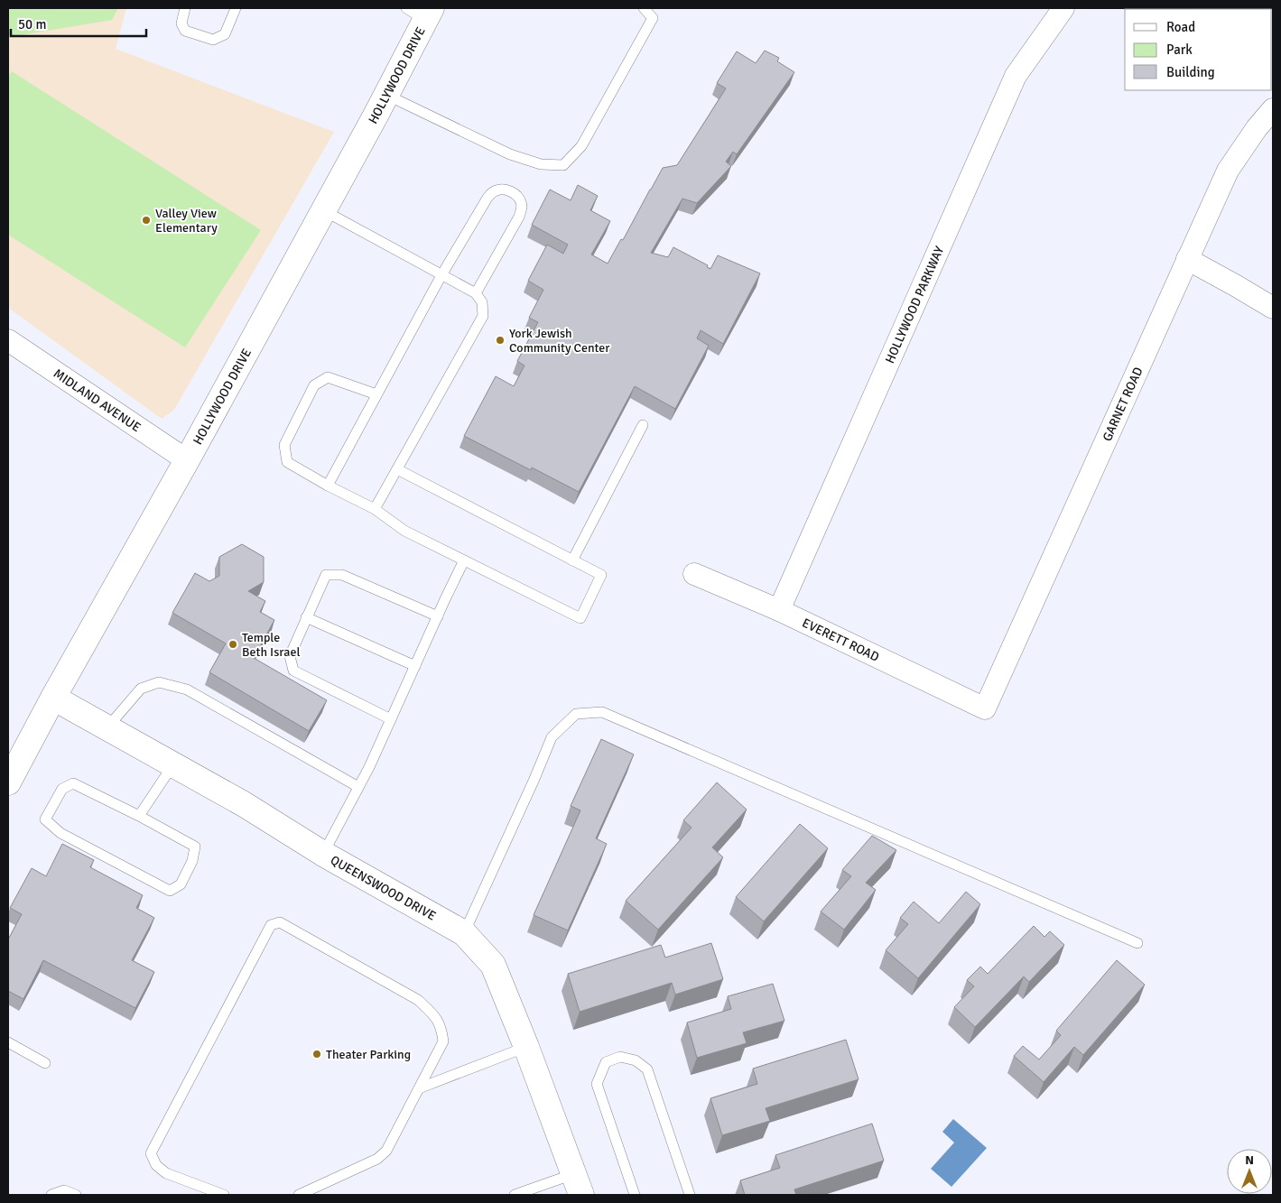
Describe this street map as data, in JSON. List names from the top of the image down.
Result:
{
  "streets": {
    "main road": ["HOLLYWOOD DRIVE", "QUEENSWOOD DRIVE"],
    "street": [
      "HOLLYWOOD PARKWAY",
      "MIDLAND AVENUE",
      "GARNET ROAD",
      "EVERETT ROAD"
    ]
  },
  "crossings": [
    ["HOLLYWOOD DRIVE", "MIDLAND AVENUE"],
    ["HOLLYWOOD DRIVE", "QUEENSWOOD DRIVE"],
    ["HOLLYWOOD PARKWAY", "EVERETT ROAD"],
    ["GARNET ROAD", "EVERETT ROAD"]
  ],
  "places": [
    "Valley View Elementary",
    "York Jewish Community Center",
    "Temple Beth Israel",
    "Theater Parking"
  ],
  "legend": ["Road", "Park", "Building"],
  "scale_bar": "50 m",
  "north": "top"
}
